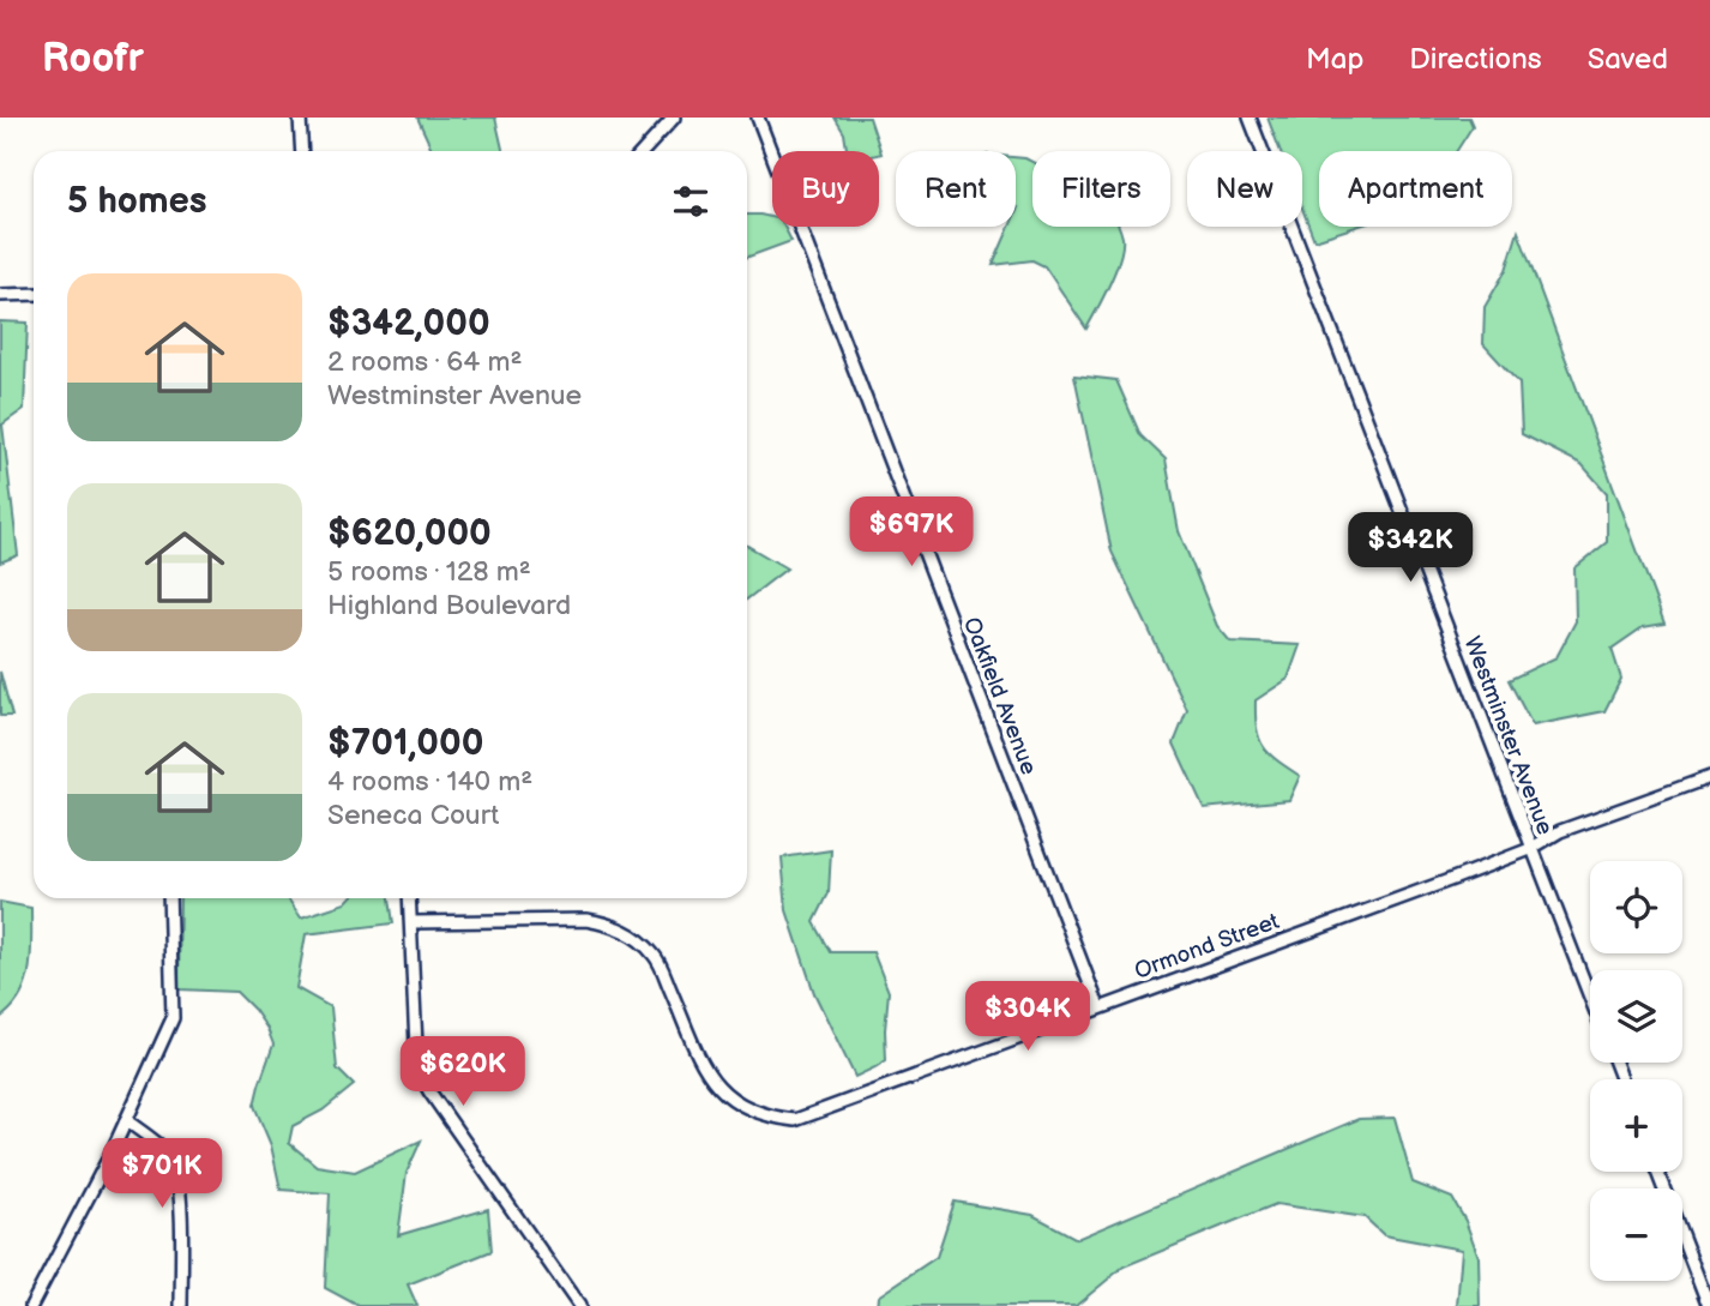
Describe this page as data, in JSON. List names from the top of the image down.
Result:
{
  "streets": {
    "street": ["Oakfield Avenue", "Westminster Avenue", "Ormond Street"]
  },
  "crossings": [
    ["Oakfield Avenue", "Ormond Street"],
    ["Westminster Avenue", "Ormond Street"]
  ],
  "page": {
    "header": "Roofr",
    "nav": ["Map", "Directions", "Saved"],
    "chip": [
      "Buy",
      "Rent",
      "Filters",
      "New",
      "Apartment"
    ],
    "heading": "5 homes",
    "list": [
      {
        "name": "$342,000",
        "note": "2 rooms · 64 m² · Westminster Avenue"
      },
      {
        "name": "$620,000",
        "note": "5 rooms · 128 m² · Highland Boulevard"
      },
      {
        "name": "$701,000",
        "note": "4 rooms · 140 m² · Seneca Court"
      }
    ],
    "price": [
      "$697K",
      "$342K",
      "$304K",
      "$620K",
      "$701K"
    ],
    "map_buttons": ["+", "−"]
  }
}
